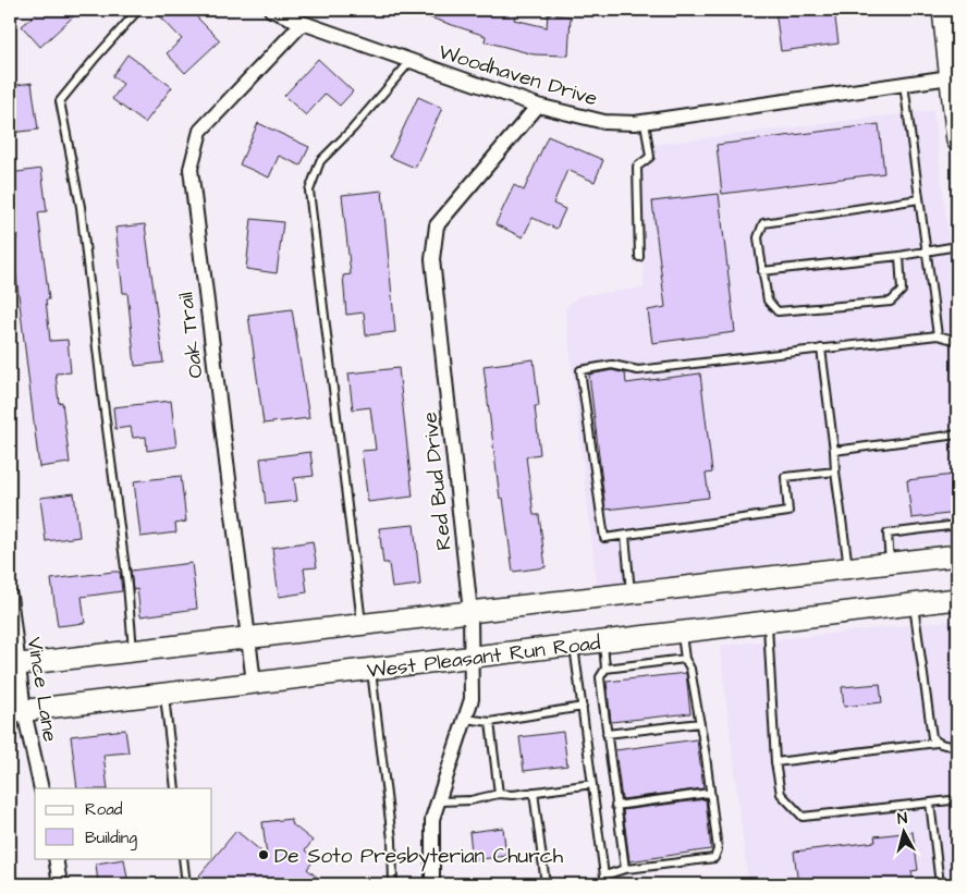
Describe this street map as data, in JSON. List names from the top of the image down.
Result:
{
  "streets": {
    "main road": ["West Pleasant Run Road"],
    "street": [
      "Woodhaven Drive",
      "Oak Trail",
      "Red Bud Drive",
      "Vince Lane"
    ]
  },
  "crossings": [
    ["Woodhaven Drive", "Oak Trail"],
    ["Woodhaven Drive", "Red Bud Drive"],
    ["Oak Trail", "West Pleasant Run Road"],
    ["Red Bud Drive", "West Pleasant Run Road"],
    ["West Pleasant Run Road", "Vince Lane"]
  ],
  "places": ["De Soto Presbyterian Church"],
  "legend": ["Road", "Building"],
  "north": "top"
}
